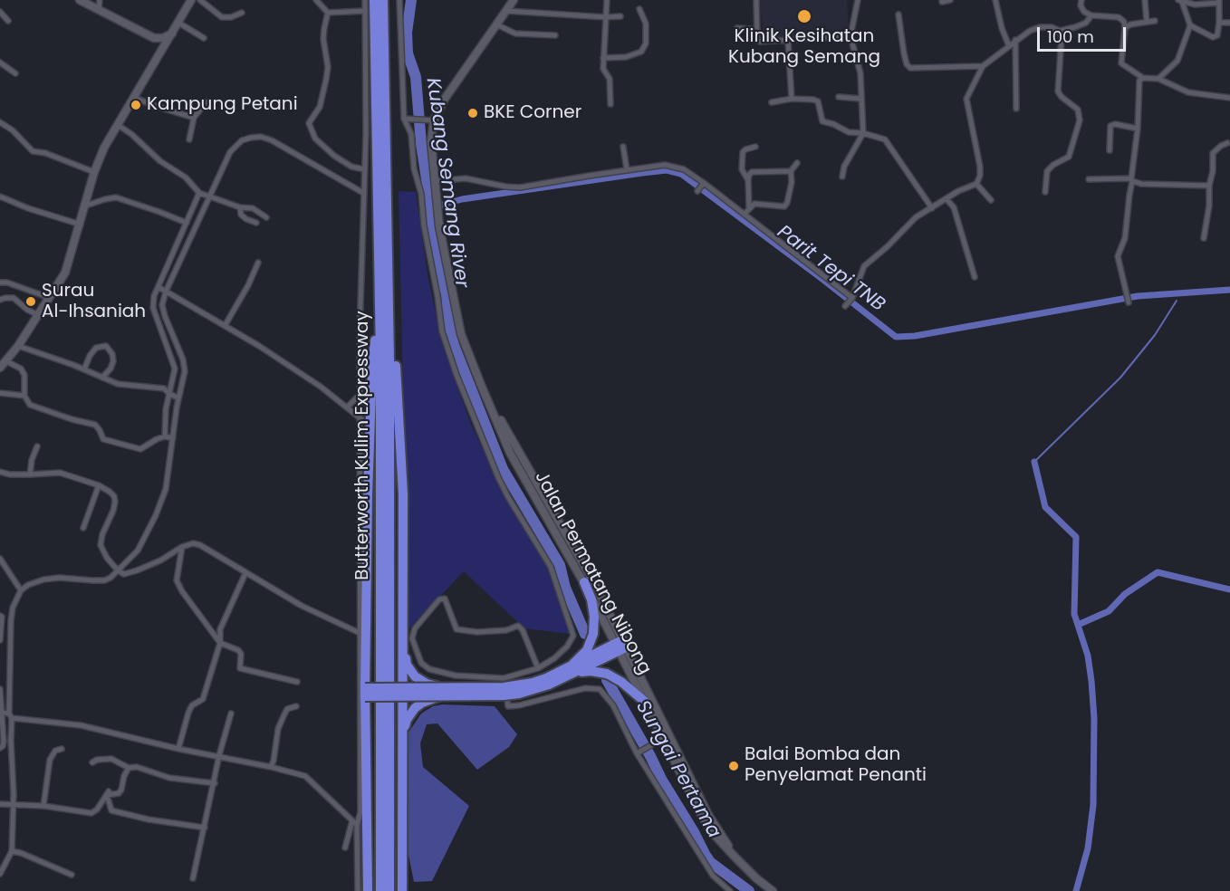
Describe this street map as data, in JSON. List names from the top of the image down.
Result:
{
  "streets": {
    "highway": ["Butterworth Kulim Expressway"],
    "main road": ["Jalan Permatang Nibong"]
  },
  "water": ["Kubang Semang River", "Parit Tepi TNB", "Sungai Pertama"],
  "places": [
    "Klinik Kesihatan Kubang Semang",
    "Kampung Petani",
    "BKE Corner",
    "Surau Al-Ihsaniah",
    "Balai Bomba dan Penyelamat Penanti"
  ],
  "scale_bar": "100 m"
}
